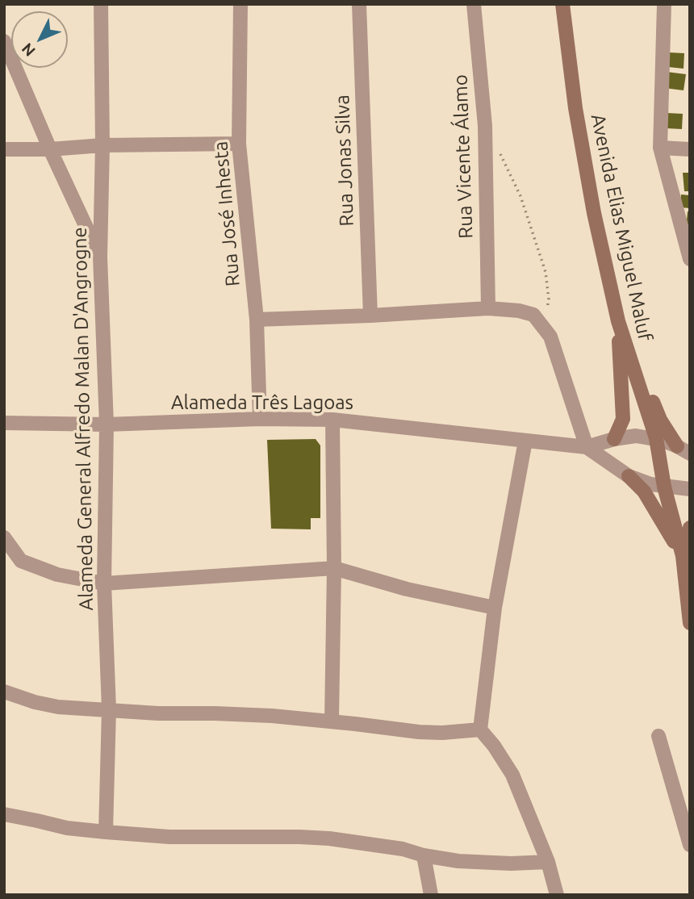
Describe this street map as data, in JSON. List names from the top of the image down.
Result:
{
  "streets": {
    "main road": ["Avenida Elias Miguel Maluf"],
    "street": [
      "Rua Vicente Álamo",
      "Rua Jonas Silva",
      "Rua José Inhesta",
      "Alameda Três Lagoas",
      "Alameda General Alfredo Malan D'Angrogne"
    ]
  },
  "crossings": [
    ["Rua José Inhesta", "Alameda Três Lagoas"],
    ["Avenida Elias Miguel Maluf", "Alameda Três Lagoas"],
    ["Alameda Três Lagoas", "Alameda General Alfredo Malan D'Angrogne"]
  ],
  "north": "bottom left"
}
